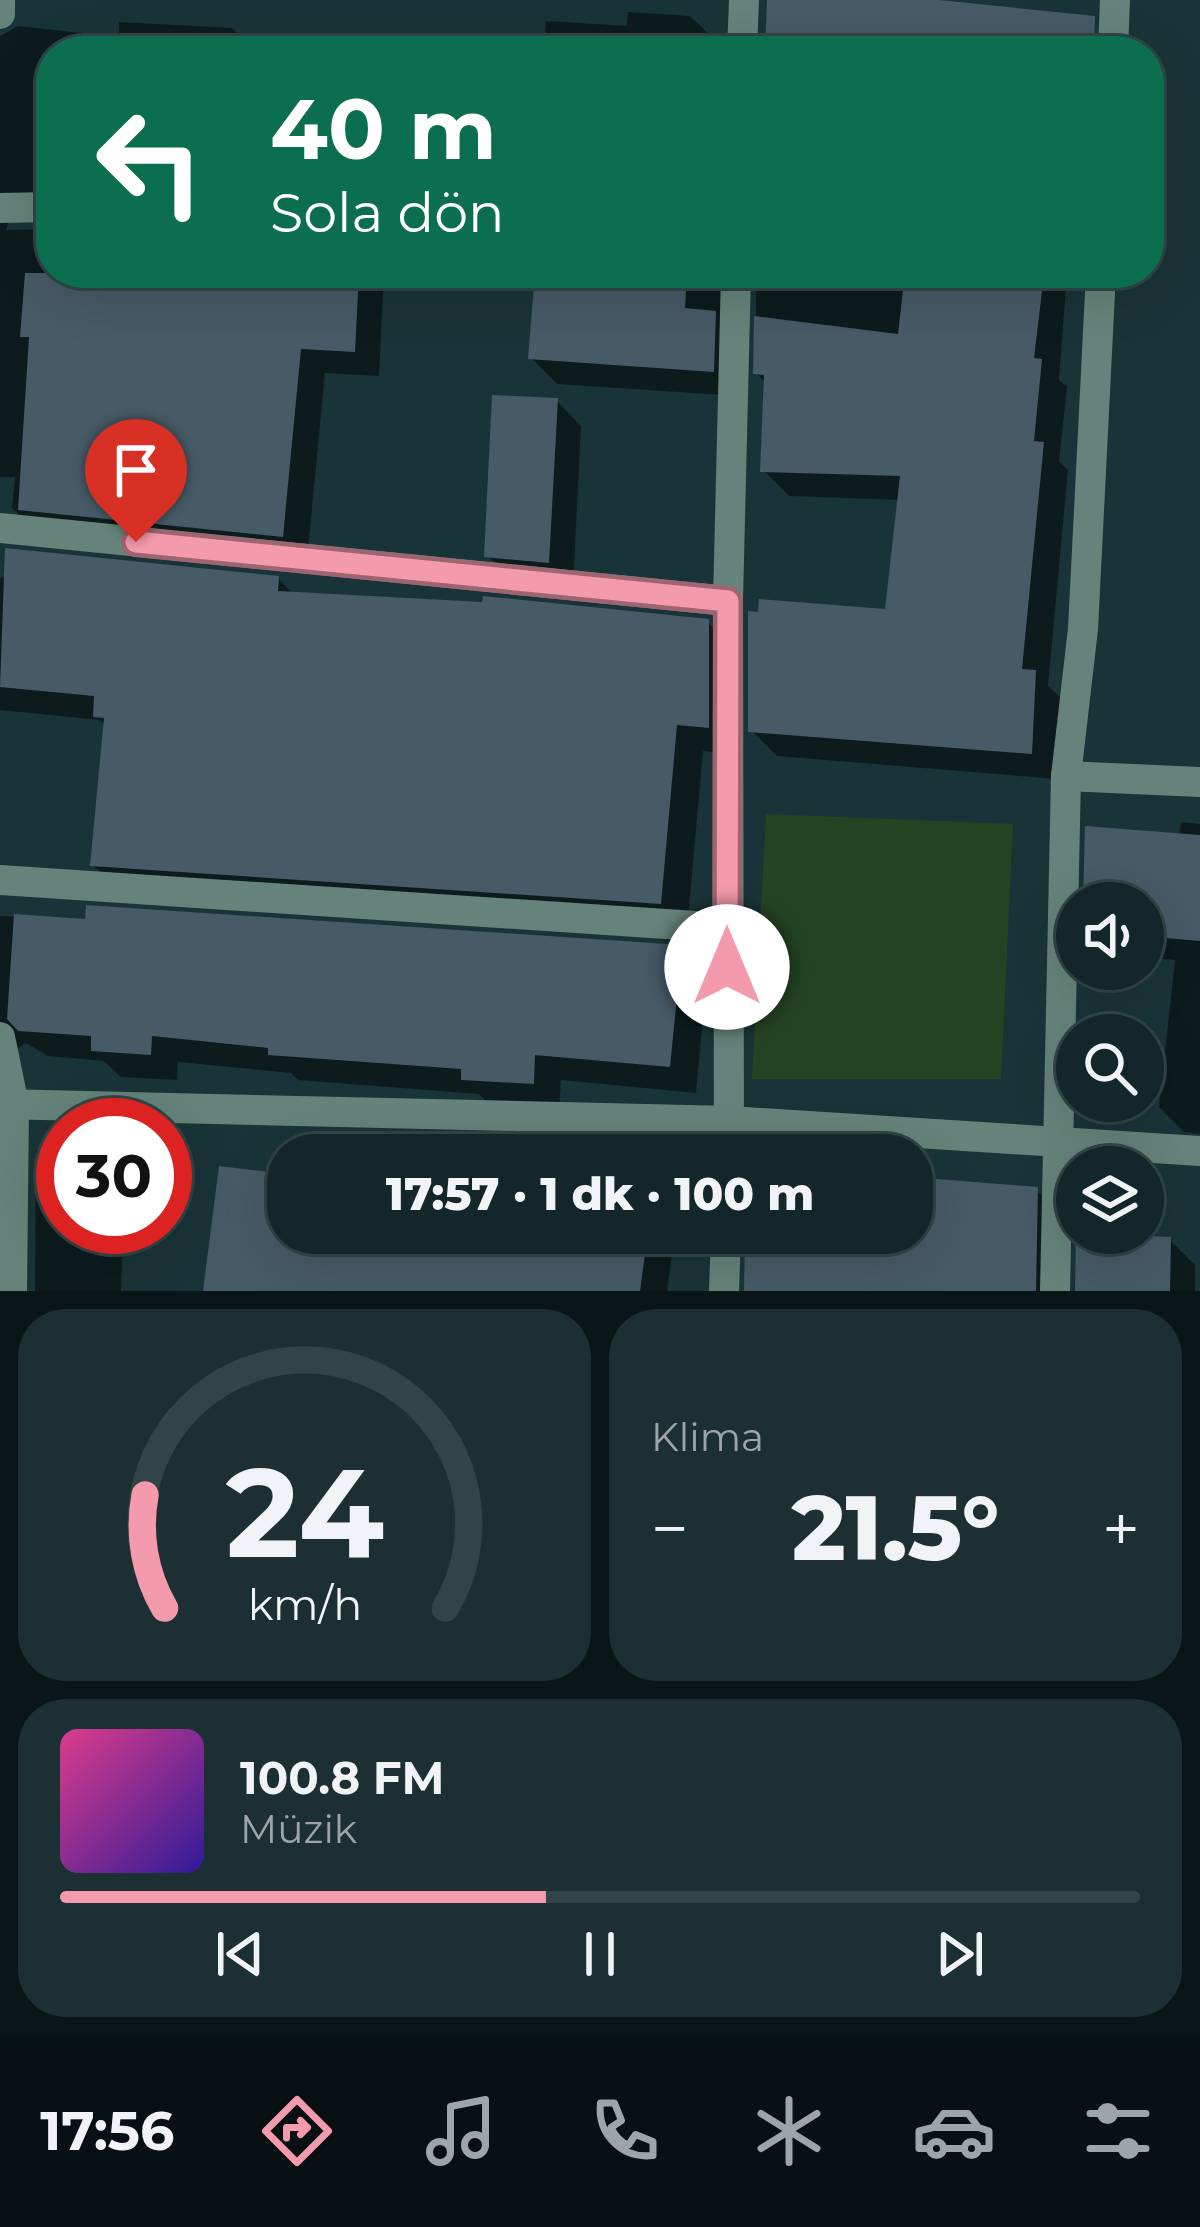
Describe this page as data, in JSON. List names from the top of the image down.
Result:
{
  "page": {
    "turn": ["40 m", "Sola dön"],
    "limit": "30",
    "trip": "17:57 · 1 dk · 100 m",
    "tile": "Klima",
    "heat": ["−", "21.5°", "+"],
    "song": ["100.8 FM", "Müzik"],
    "tabs": "17:56",
    "gauge": ["24", "km/h"]
  }
}
